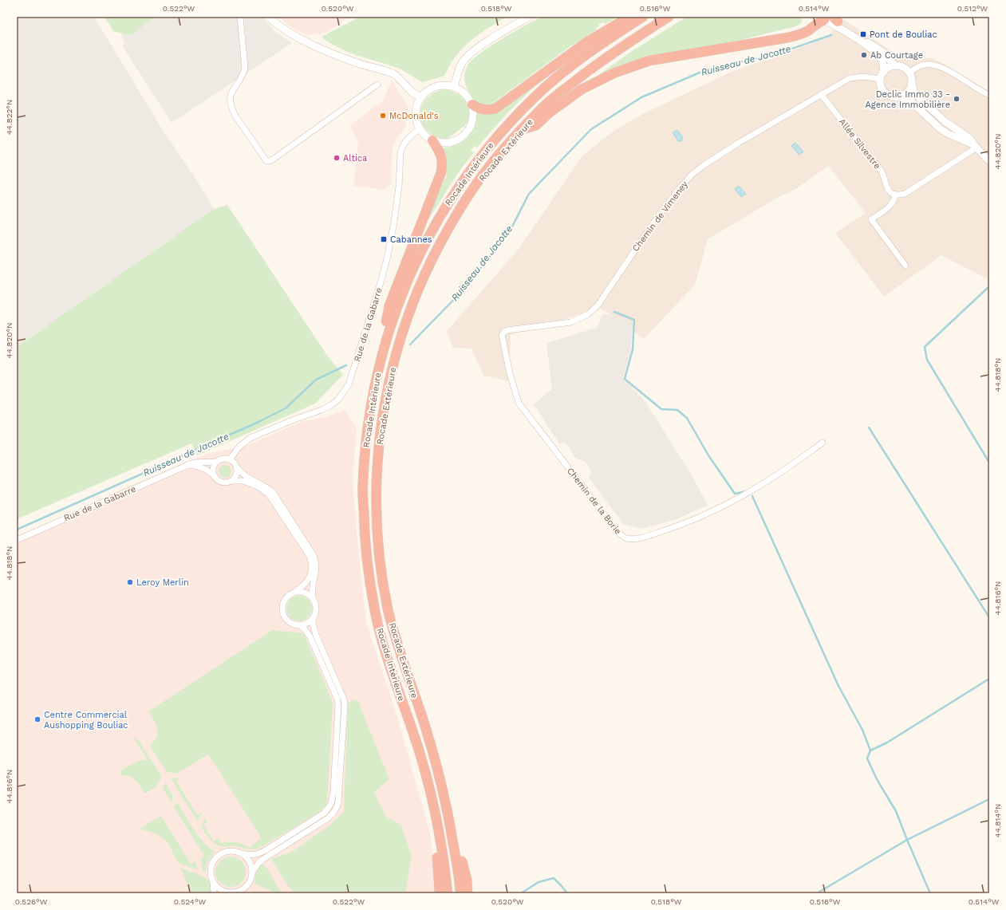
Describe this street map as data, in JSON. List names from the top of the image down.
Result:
{
  "streets": {
    "highway": ["Rocade Extérieure", "Rocade Intérieure"],
    "street": [
      "Allée Silvestre",
      "Chemin de Vimeney",
      "Rue de la Gabarre",
      "Chemin de la Borie"
    ]
  },
  "crossings": [
    ["Allée Silvestre", "Chemin de Vimeney"],
    ["Chemin de Vimeney", "Chemin de la Borie"]
  ],
  "water": ["Ruisseau de Jacotte"],
  "places": {
    "transit": ["Pont de Bouliac", "Cabannes"],
    "other": [
      "Ab Courtage",
      "Declic Immo 33 - Agence Immobilière",
      "McDonald's",
      "Altica",
      "Leroy Merlin",
      "Centre Commercial Aushopping Bouliac"
    ]
  },
  "coordinates": [
    "0.522°W",
    "0.520°W",
    "0.518°W",
    "0.516°W",
    "0.514°W",
    "0.512°W",
    "44.822°N",
    "44.820°N",
    "44.818°N",
    "44.816°N",
    "44.814°N",
    "0.526°W",
    "0.524°W"
  ]
}
